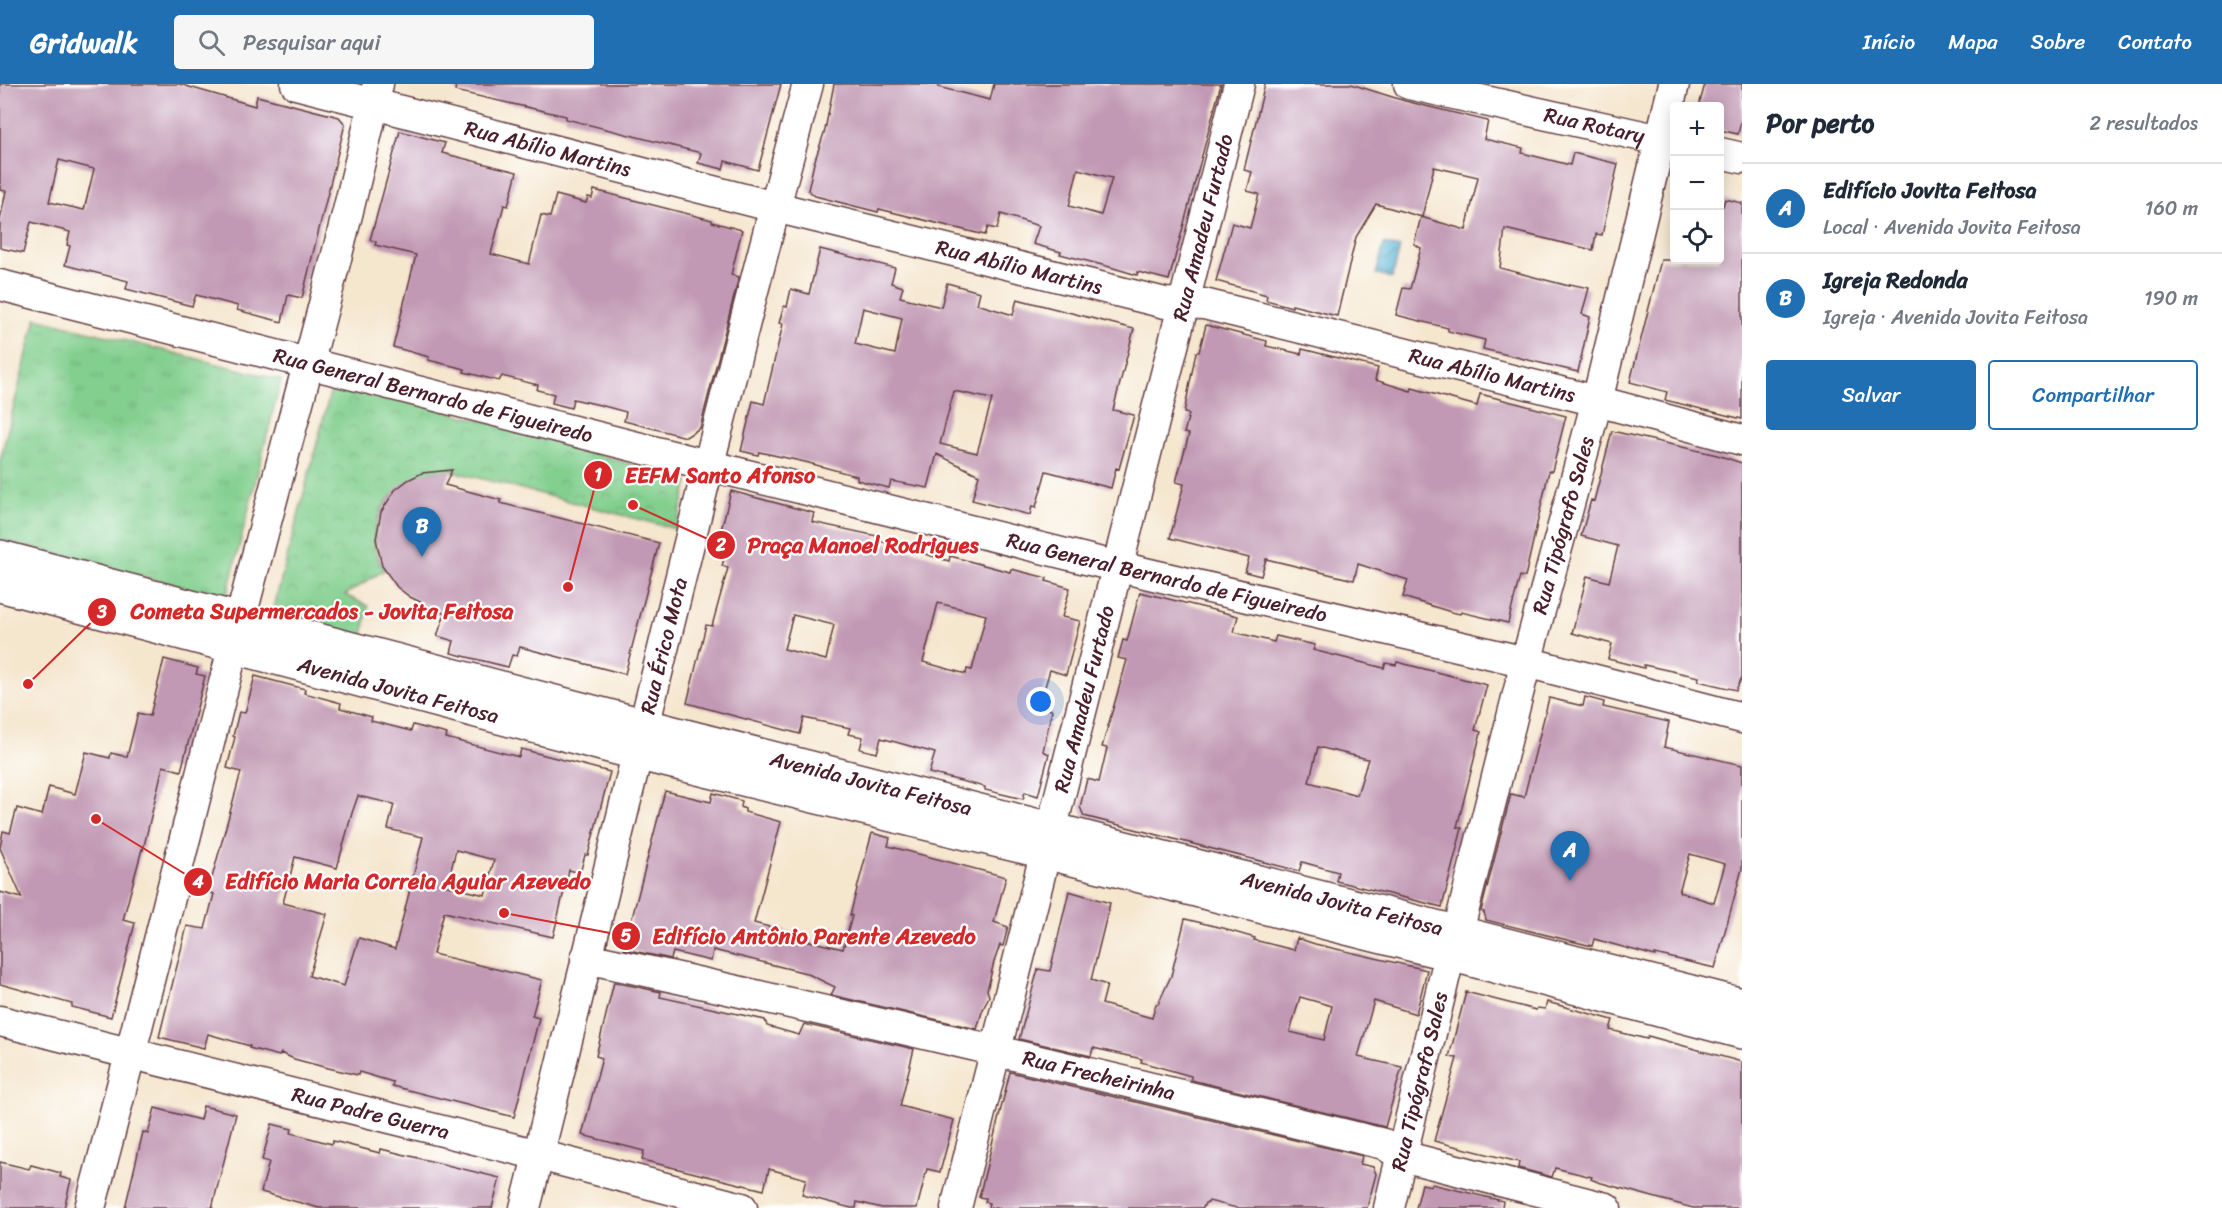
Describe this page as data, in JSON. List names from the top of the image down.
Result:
{
  "streets": {
    "main road": ["Avenida Jovita Feitosa"],
    "street": [
      "Rua Rotary",
      "Rua Abílio Martins",
      "Rua Amadeu Furtado",
      "Rua General Bernardo de Figueiredo",
      "Rua Tipógrafo Sales",
      "Rua Érico Mota",
      "Rua Frecheirinha",
      "Rua Padre Guerra"
    ]
  },
  "crossings": [
    ["Rua Rotary", "Rua Tipógrafo Sales"],
    ["Rua Abílio Martins", "Rua Amadeu Furtado"],
    ["Rua Abílio Martins", "Rua Tipógrafo Sales"],
    ["Rua Abílio Martins", "Rua Érico Mota"],
    ["Rua Amadeu Furtado", "Rua General Bernardo de Figueiredo"],
    ["Rua Amadeu Furtado", "Avenida Jovita Feitosa"],
    ["Rua Amadeu Furtado", "Rua Frecheirinha"],
    ["Rua General Bernardo de Figueiredo", "Rua Tipógrafo Sales"],
    ["Rua General Bernardo de Figueiredo", "Rua Érico Mota"],
    ["Rua Tipógrafo Sales", "Avenida Jovita Feitosa"],
    ["Rua Tipógrafo Sales", "Rua Frecheirinha"],
    ["Rua Érico Mota", "Avenida Jovita Feitosa"],
    ["Rua Érico Mota", "Rua Frecheirinha"],
    ["Rua Érico Mota", "Rua Padre Guerra"]
  ],
  "places": [
    "Praça Manoel Rodrigues",
    "EEFM Santo Afonso",
    "Cometa Supermercados - Jovita Feitosa",
    "Edifício Maria Correia Aguiar Azevedo",
    "Edifício Antônio Parente Azevedo"
  ],
  "page": {
    "header": "Gridwalk",
    "search": "Pesquisar aqui",
    "nav": [
      "Início",
      "Mapa",
      "Sobre",
      "Contato"
    ],
    "heading": ["Por perto", "2 resultados"],
    "map_buttons": ["+", "−"],
    "list": [
      {
        "mark": "A",
        "name": "Edifício Jovita Feitosa",
        "note": "Local · Avenida Jovita Feitosa",
        "value": "160 m"
      },
      {
        "mark": "B",
        "name": "Igreja Redonda",
        "note": "Igreja · Avenida Jovita Feitosa",
        "value": "190 m"
      }
    ],
    "buttons": ["Salvar", "Compartilhar"],
    "pins": ["B", "A"]
  }
}
